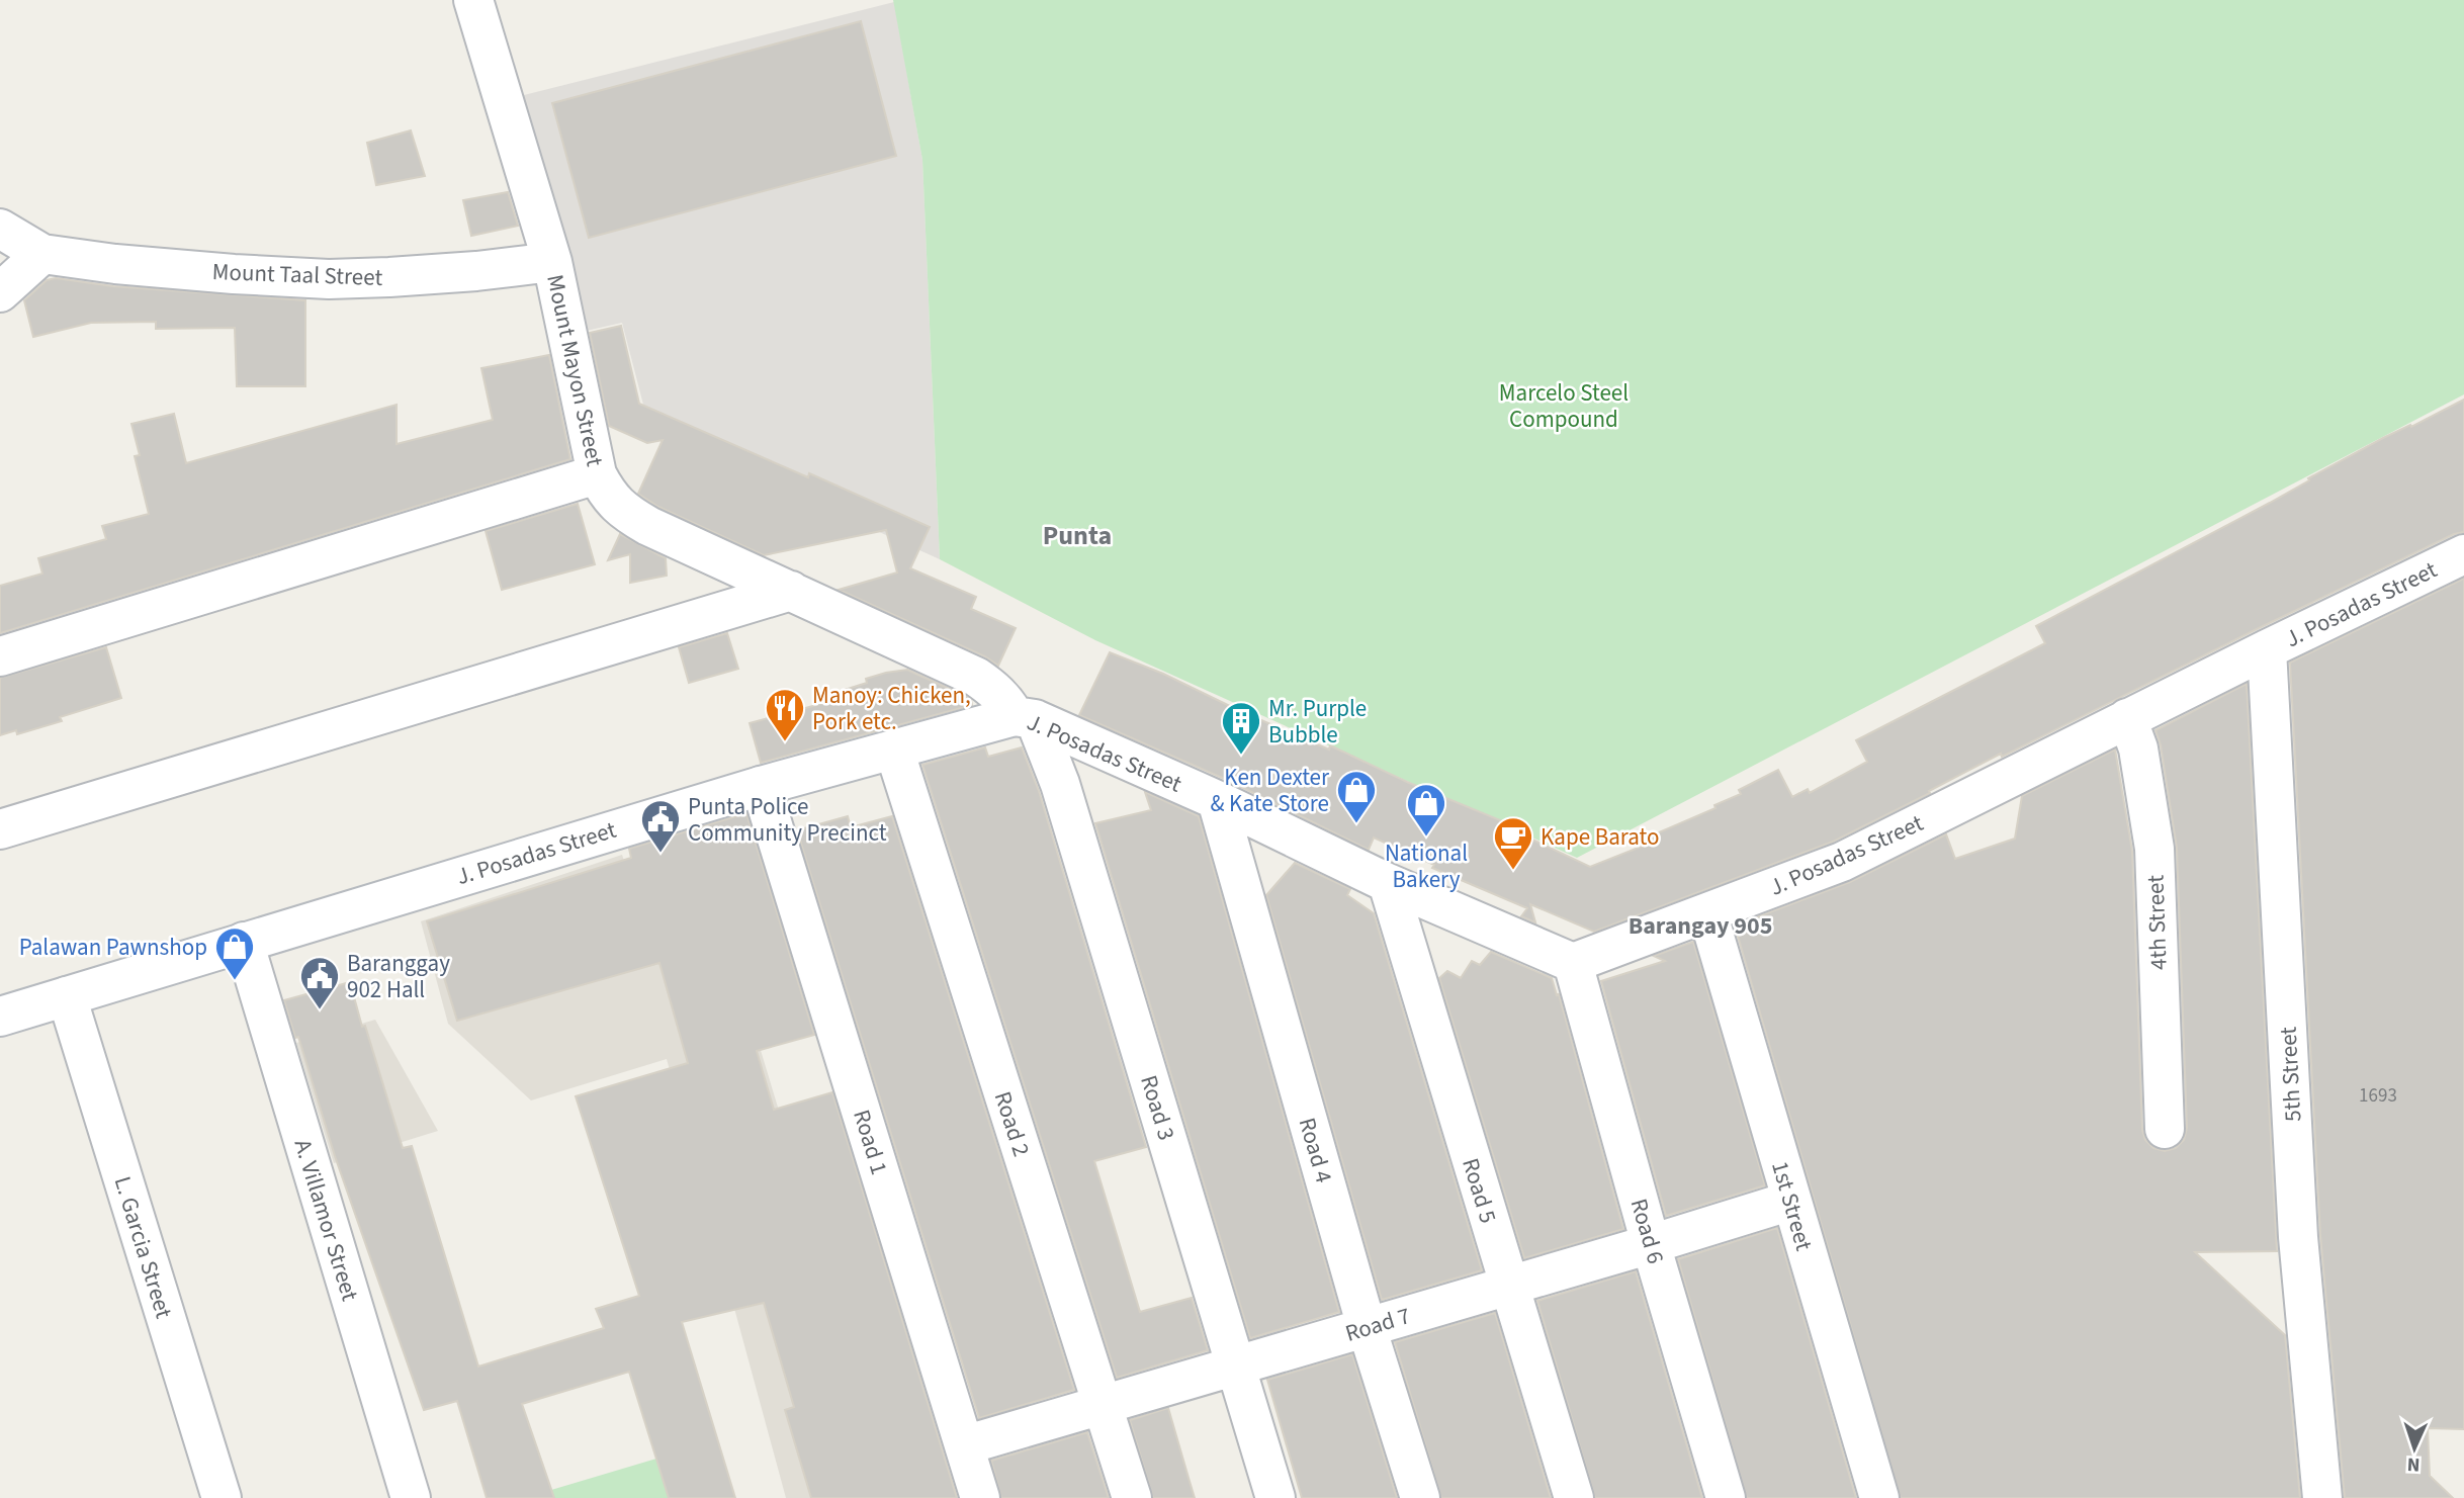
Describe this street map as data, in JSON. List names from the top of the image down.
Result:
{
  "streets": {
    "street": [
      "Mount Taal Street",
      "Mount Mayon Street",
      "J. Posadas Street",
      "4th Street",
      "5th Street",
      "Road 3",
      "Road 2",
      "Road 1",
      "Road 4",
      "Road 5",
      "1st Street",
      "A. Villamor Street",
      "Road 6",
      "L. Garcia Street",
      "Road 7"
    ]
  },
  "crossings": [
    ["Mount Taal Street", "Mount Mayon Street"],
    ["Mount Mayon Street", "J. Posadas Street"],
    ["Mount Mayon Street", "Road 3"],
    ["J. Posadas Street", "4th Street"],
    ["J. Posadas Street", "5th Street"],
    ["J. Posadas Street", "Road 3"],
    ["J. Posadas Street", "Road 2"],
    ["J. Posadas Street", "Road 1"],
    ["J. Posadas Street", "Road 4"],
    ["J. Posadas Street", "Road 5"],
    ["J. Posadas Street", "1st Street"],
    ["J. Posadas Street", "A. Villamor Street"],
    ["J. Posadas Street", "Road 6"],
    ["J. Posadas Street", "L. Garcia Street"],
    ["Road 3", "Road 7"],
    ["Road 2", "Road 7"],
    ["Road 1", "Road 7"],
    ["Road 4", "Road 7"],
    ["Road 5", "Road 7"],
    ["1st Street", "Road 7"],
    ["Road 6", "Road 7"]
  ],
  "districts": ["Punta", "Barangay 905"],
  "parks": ["Marcelo Steel Compound"],
  "places": {
    "restaurant": ["Manoy: Chicken, Pork etc."],
    "building": ["Mr. Purple Bubble"],
    "shop": ["Ken Dexter & Kate Store", "National Bakery", "Palawan Pawnshop"],
    "public building": ["Punta Police Community Precinct", "Baranggay 902 Hall"],
    "cafe": ["Kape Barato"]
  },
  "house_numbers": ["1693"],
  "north": "bottom"
}
